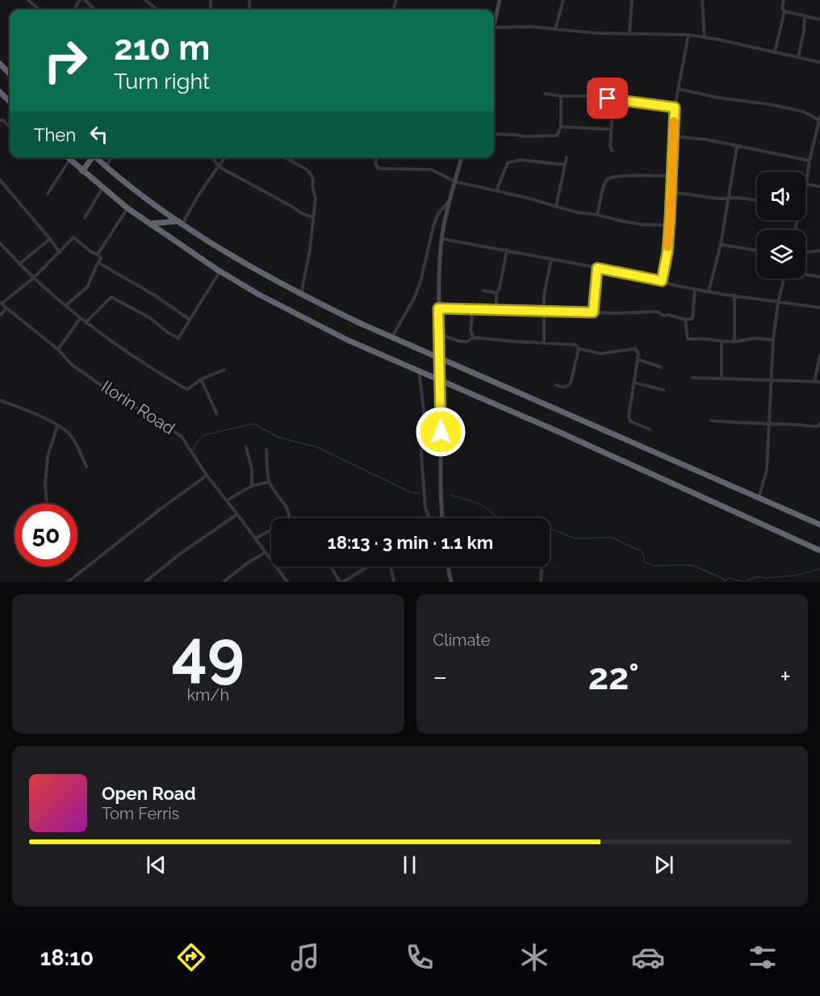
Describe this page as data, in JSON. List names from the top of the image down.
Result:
{
  "streets": {
    "street": ["Ilorin Road"]
  },
  "page": {
    "turn": ["210 m", "Turn right"],
    "then": "Then",
    "limit": "50",
    "trip": "18:13 · 3 min · 1.1 km",
    "tile": [
      ["49", "km/h"],
      "Climate"
    ],
    "heat": ["−", "22°", "+"],
    "song": ["Open Road", "Tom Ferris"],
    "tabs": "18:10"
  }
}
